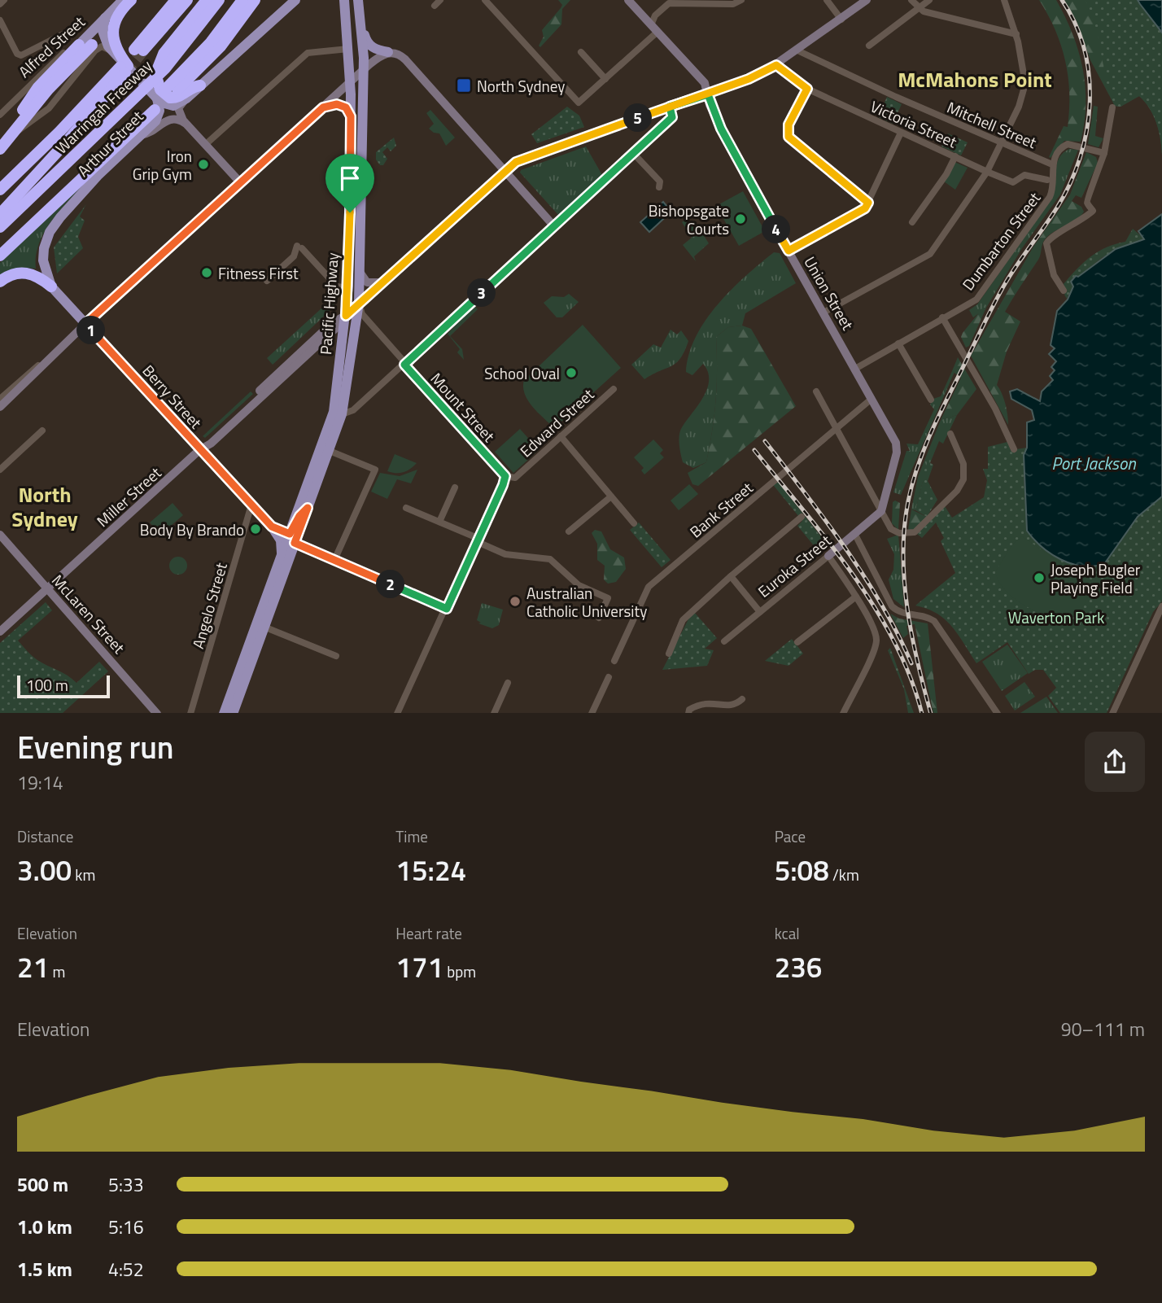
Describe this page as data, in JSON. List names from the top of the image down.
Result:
{
  "streets": {
    "highway": ["Warringah Freeway"],
    "main road": [
      "Alfred Street",
      "Arthur Street",
      "Pacific Highway",
      "Berry Street"
    ],
    "street": [
      "Victoria Street",
      "Mitchell Street",
      "Dumbarton Street",
      "Union Street",
      "Mount Street",
      "Edward Street",
      "Miller Street",
      "Bank Street",
      "Euroka Street",
      "Angelo Street",
      "McLaren Street"
    ]
  },
  "crossings": [
    ["Warringah Freeway", "Arthur Street"],
    ["Victoria Street", "Miller Street"],
    ["Mitchell Street", "Dumbarton Street"],
    ["Mitchell Street", "Miller Street"],
    ["Arthur Street", "Berry Street"],
    ["Dumbarton Street", "Union Street"],
    ["Union Street", "Miller Street"],
    ["Union Street", "Bank Street"],
    ["Union Street", "Euroka Street"],
    ["Pacific Highway", "Berry Street"],
    ["Pacific Highway", "Mount Street"],
    ["Pacific Highway", "Miller Street"],
    ["Berry Street", "Miller Street"],
    ["Berry Street", "Angelo Street"],
    ["Mount Street", "Edward Street"],
    ["Mount Street", "Miller Street"],
    ["Miller Street", "McLaren Street"]
  ],
  "districts": ["McMahons Point", "North Sydney"],
  "water": ["Port Jackson"],
  "parks": ["Waverton Park"],
  "places": {
    "transit": ["North Sydney"],
    "other": [
      "Iron Grip Gym",
      "Bishopsgate Courts",
      "Fitness First",
      "School Oval",
      "Body By Brando",
      "Joseph Bugler Playing Field",
      "Australian Catholic University"
    ]
  },
  "scale_bar": "100 m",
  "page": {
    "pins": [
      "5",
      "4",
      "3",
      "1",
      "2"
    ],
    "scale": "100 m",
    "heading": ["Evening run", "19:14"],
    "stats": [
      ["Distance", "3.00 km"],
      ["Time", "15:24"],
      ["Pace", "5:08 /km"],
      ["Elevation", "21 m"],
      ["Heart rate", "171 bpm"],
      ["kcal", "236"]
    ],
    "chart": ["Elevation", "90–111 m"],
    "list": [
      {
        "name": "500 m",
        "note": "5:33"
      },
      {
        "name": "1.0 km",
        "note": "5:16"
      },
      {
        "name": "1.5 km",
        "note": "4:52"
      }
    ]
  }
}
